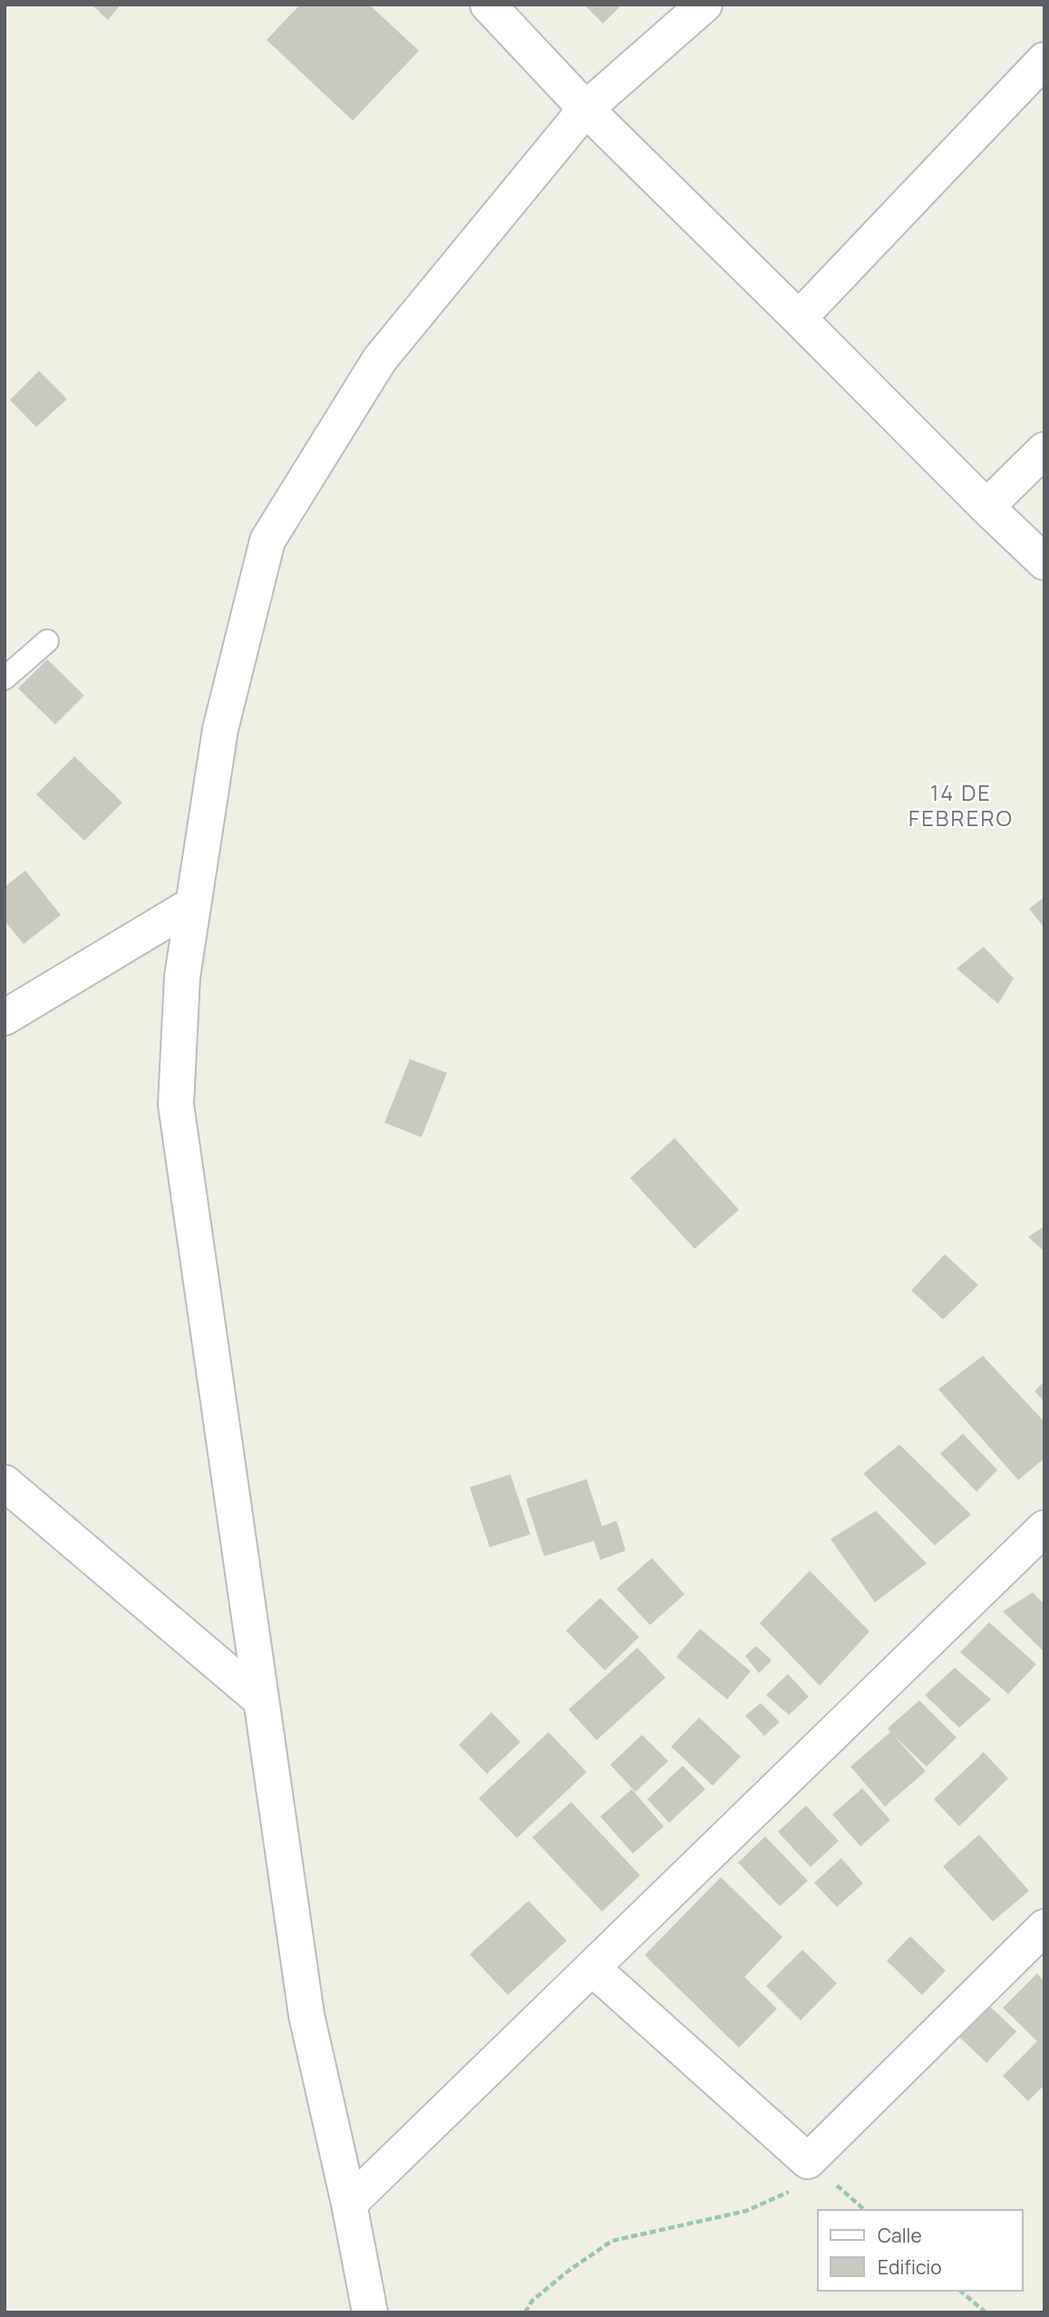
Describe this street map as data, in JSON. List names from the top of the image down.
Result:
{
  "districts": ["14 DE FEBRERO"],
  "legend": ["Calle", "Edificio"]
}
